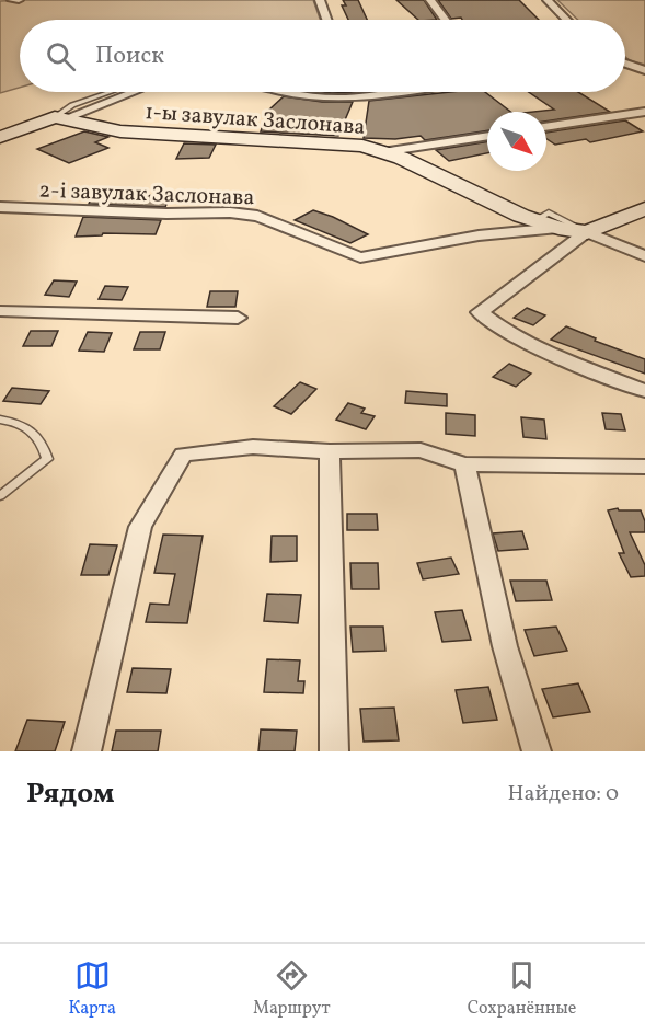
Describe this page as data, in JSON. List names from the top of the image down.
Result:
{
  "streets": {
    "street": ["1-ы завулак Заслонава", "2-і завулак Заслонава"]
  },
  "crossings": [
    ["1-ы завулак Заслонава", "2-і завулак Заслонава"]
  ],
  "north": "bottom right",
  "page": {
    "search": "Поиск",
    "heading": ["Рядом", "Найдено: 0"],
    "nav": ["Карта", "Маршрут", "Сохранённые"]
  }
}
